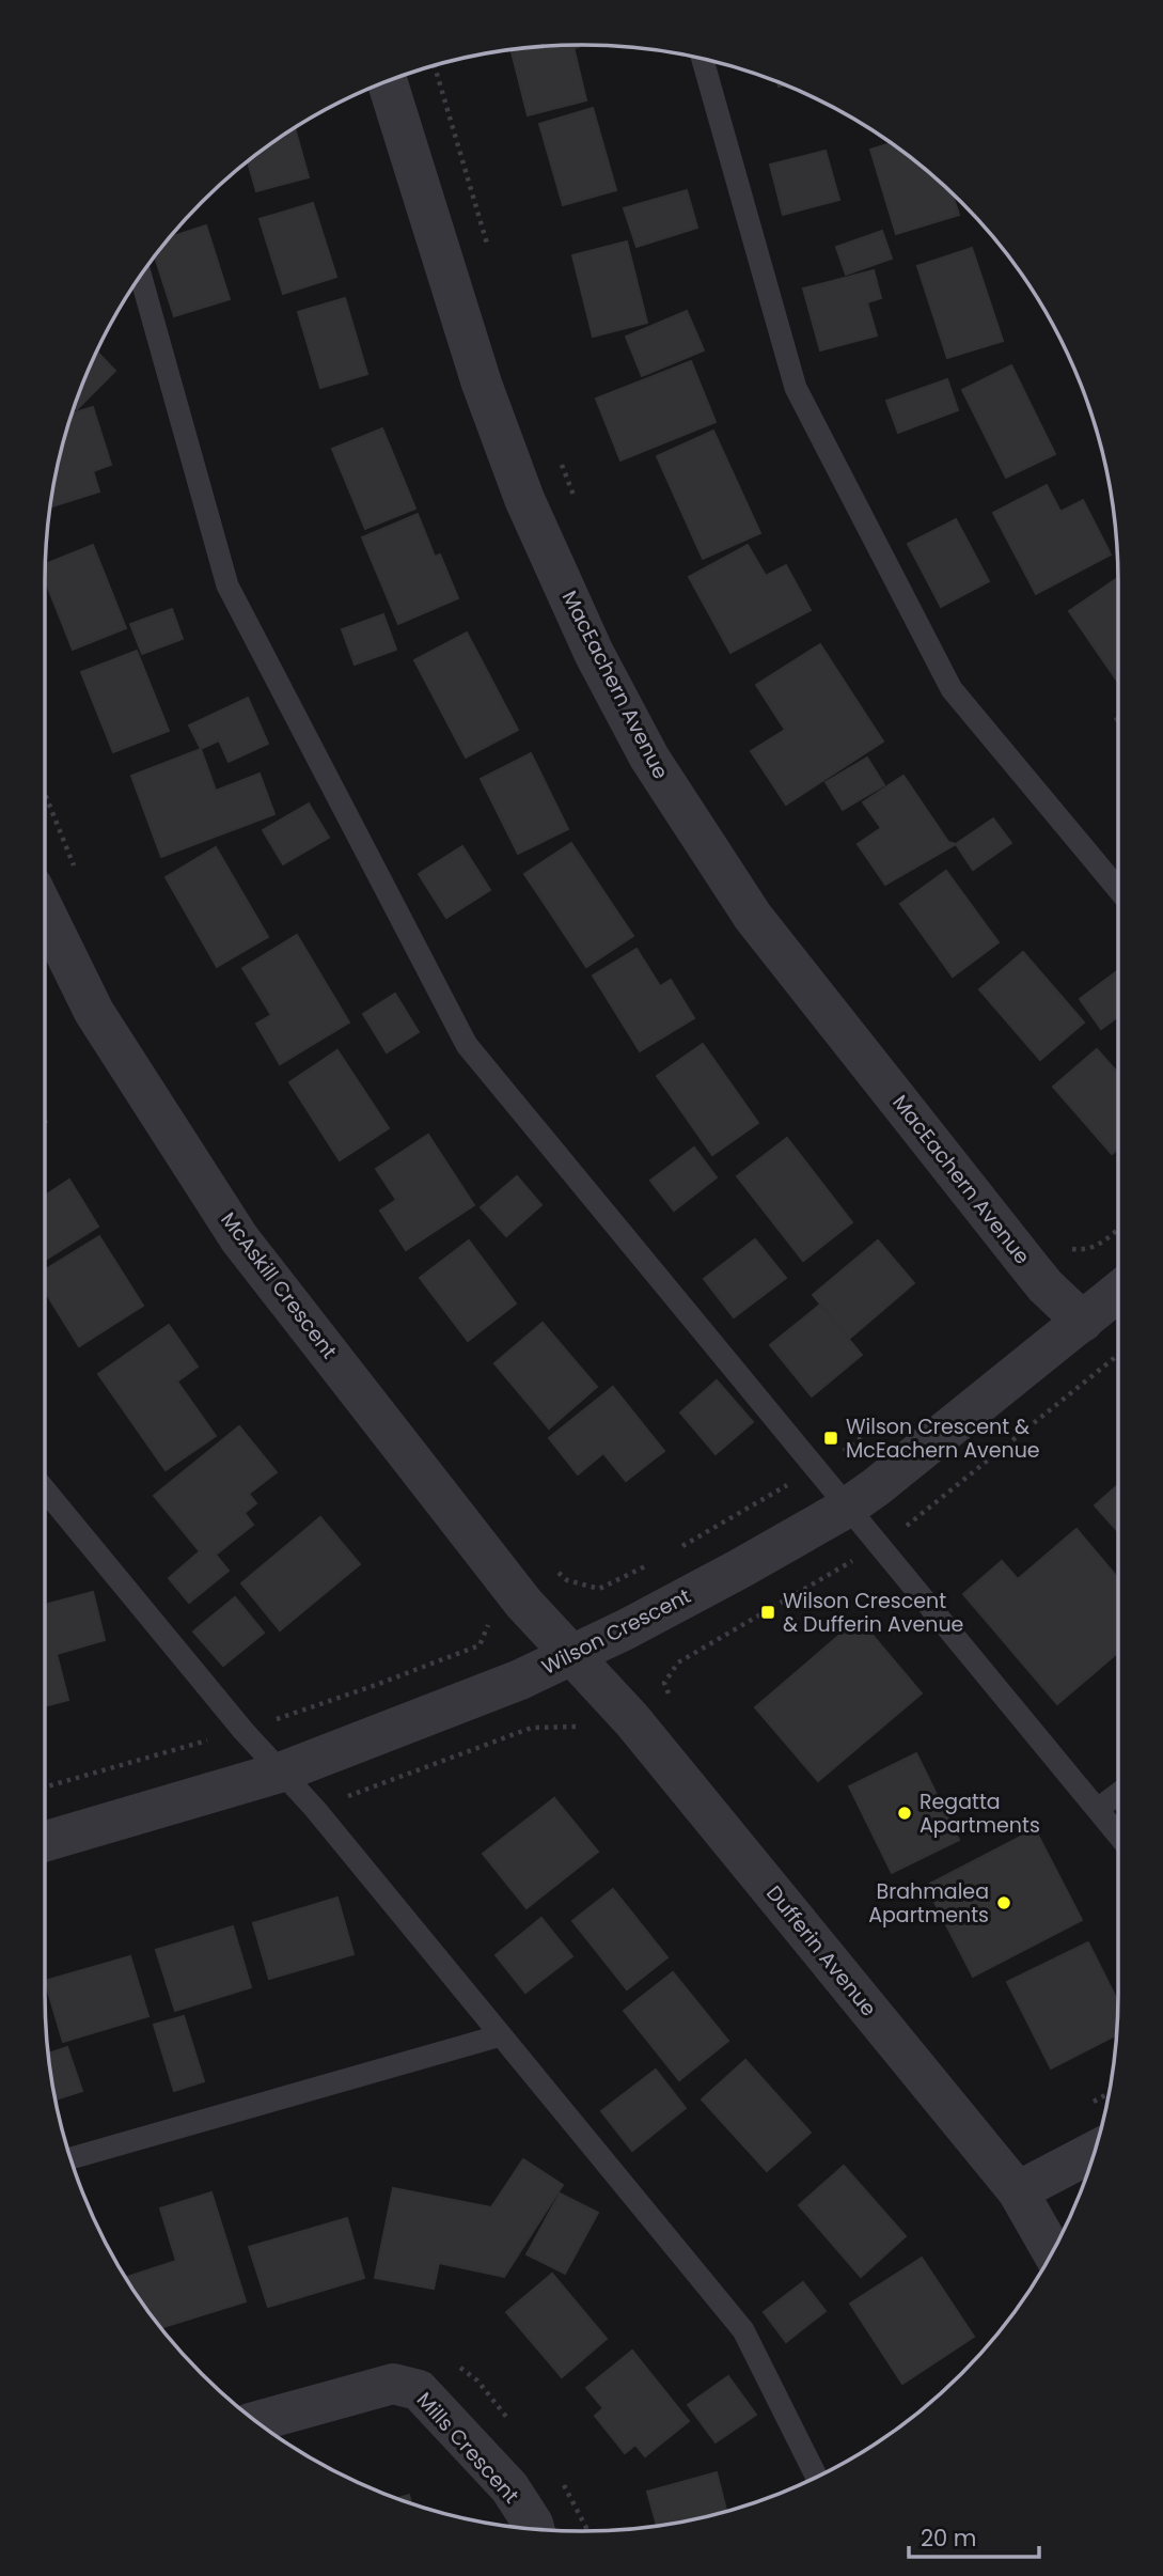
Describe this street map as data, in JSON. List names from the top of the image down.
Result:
{
  "streets": {
    "street": [
      "MacEachern Avenue",
      "McAskill Crescent",
      "Wilson Crescent",
      "Dufferin Avenue",
      "Mills Crescent"
    ]
  },
  "crossings": [
    ["MacEachern Avenue", "Wilson Crescent"],
    ["McAskill Crescent", "Wilson Crescent"],
    ["McAskill Crescent", "Dufferin Avenue"],
    ["Wilson Crescent", "Dufferin Avenue"]
  ],
  "places": {
    "transit": ["Wilson Crescent & McEachern Avenue", "Wilson Crescent & Dufferin Avenue"],
    "other": ["Regatta Apartments", "Brahmalea Apartments"]
  },
  "scale_bar": "20 m"
}
